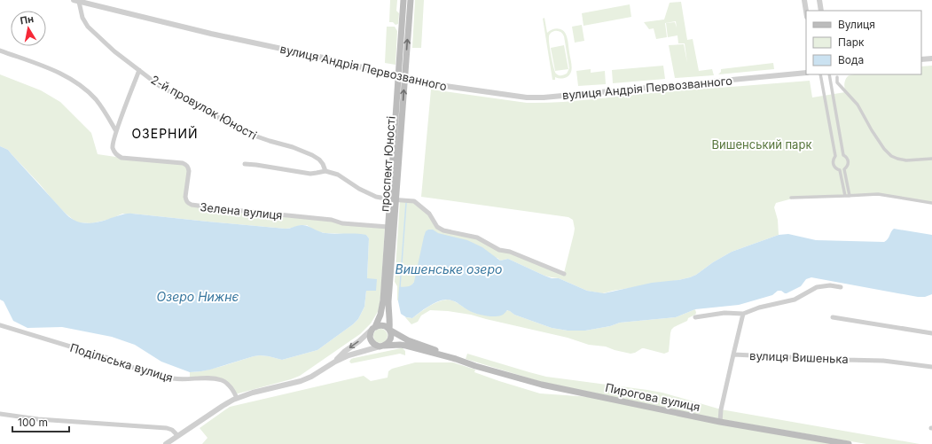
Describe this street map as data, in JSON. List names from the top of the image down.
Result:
{
  "streets": {
    "main road": ["проспект Юності", "Пирогова вулиця"],
    "street": [
      "вулиця Андрія Первозванного",
      "2-й провулок Юності",
      "Зелена вулиця",
      "вулиця Вишенька",
      "Подільська вулиця"
    ]
  },
  "crossings": [
    ["вулиця Андрія Первозванного", "2-й провулок Юності"],
    ["вулиця Андрія Первозванного", "проспект Юності"],
    ["2-й провулок Юності", "Зелена вулиця"],
    ["проспект Юності", "Зелена вулиця"],
    ["проспект Юності", "Пирогова вулиця"],
    ["вулиця Вишенька", "Пирогова вулиця"],
    ["Подільська вулиця", "Пирогова вулиця"]
  ],
  "districts": ["ОЗЕРНИЙ"],
  "water": ["Вишенське озеро", "Озеро Нижнє"],
  "parks": ["Вишенський парк"],
  "legend": ["Вулиця", "Парк", "Вода"],
  "scale_bar": "100 m",
  "north": "top"
}
